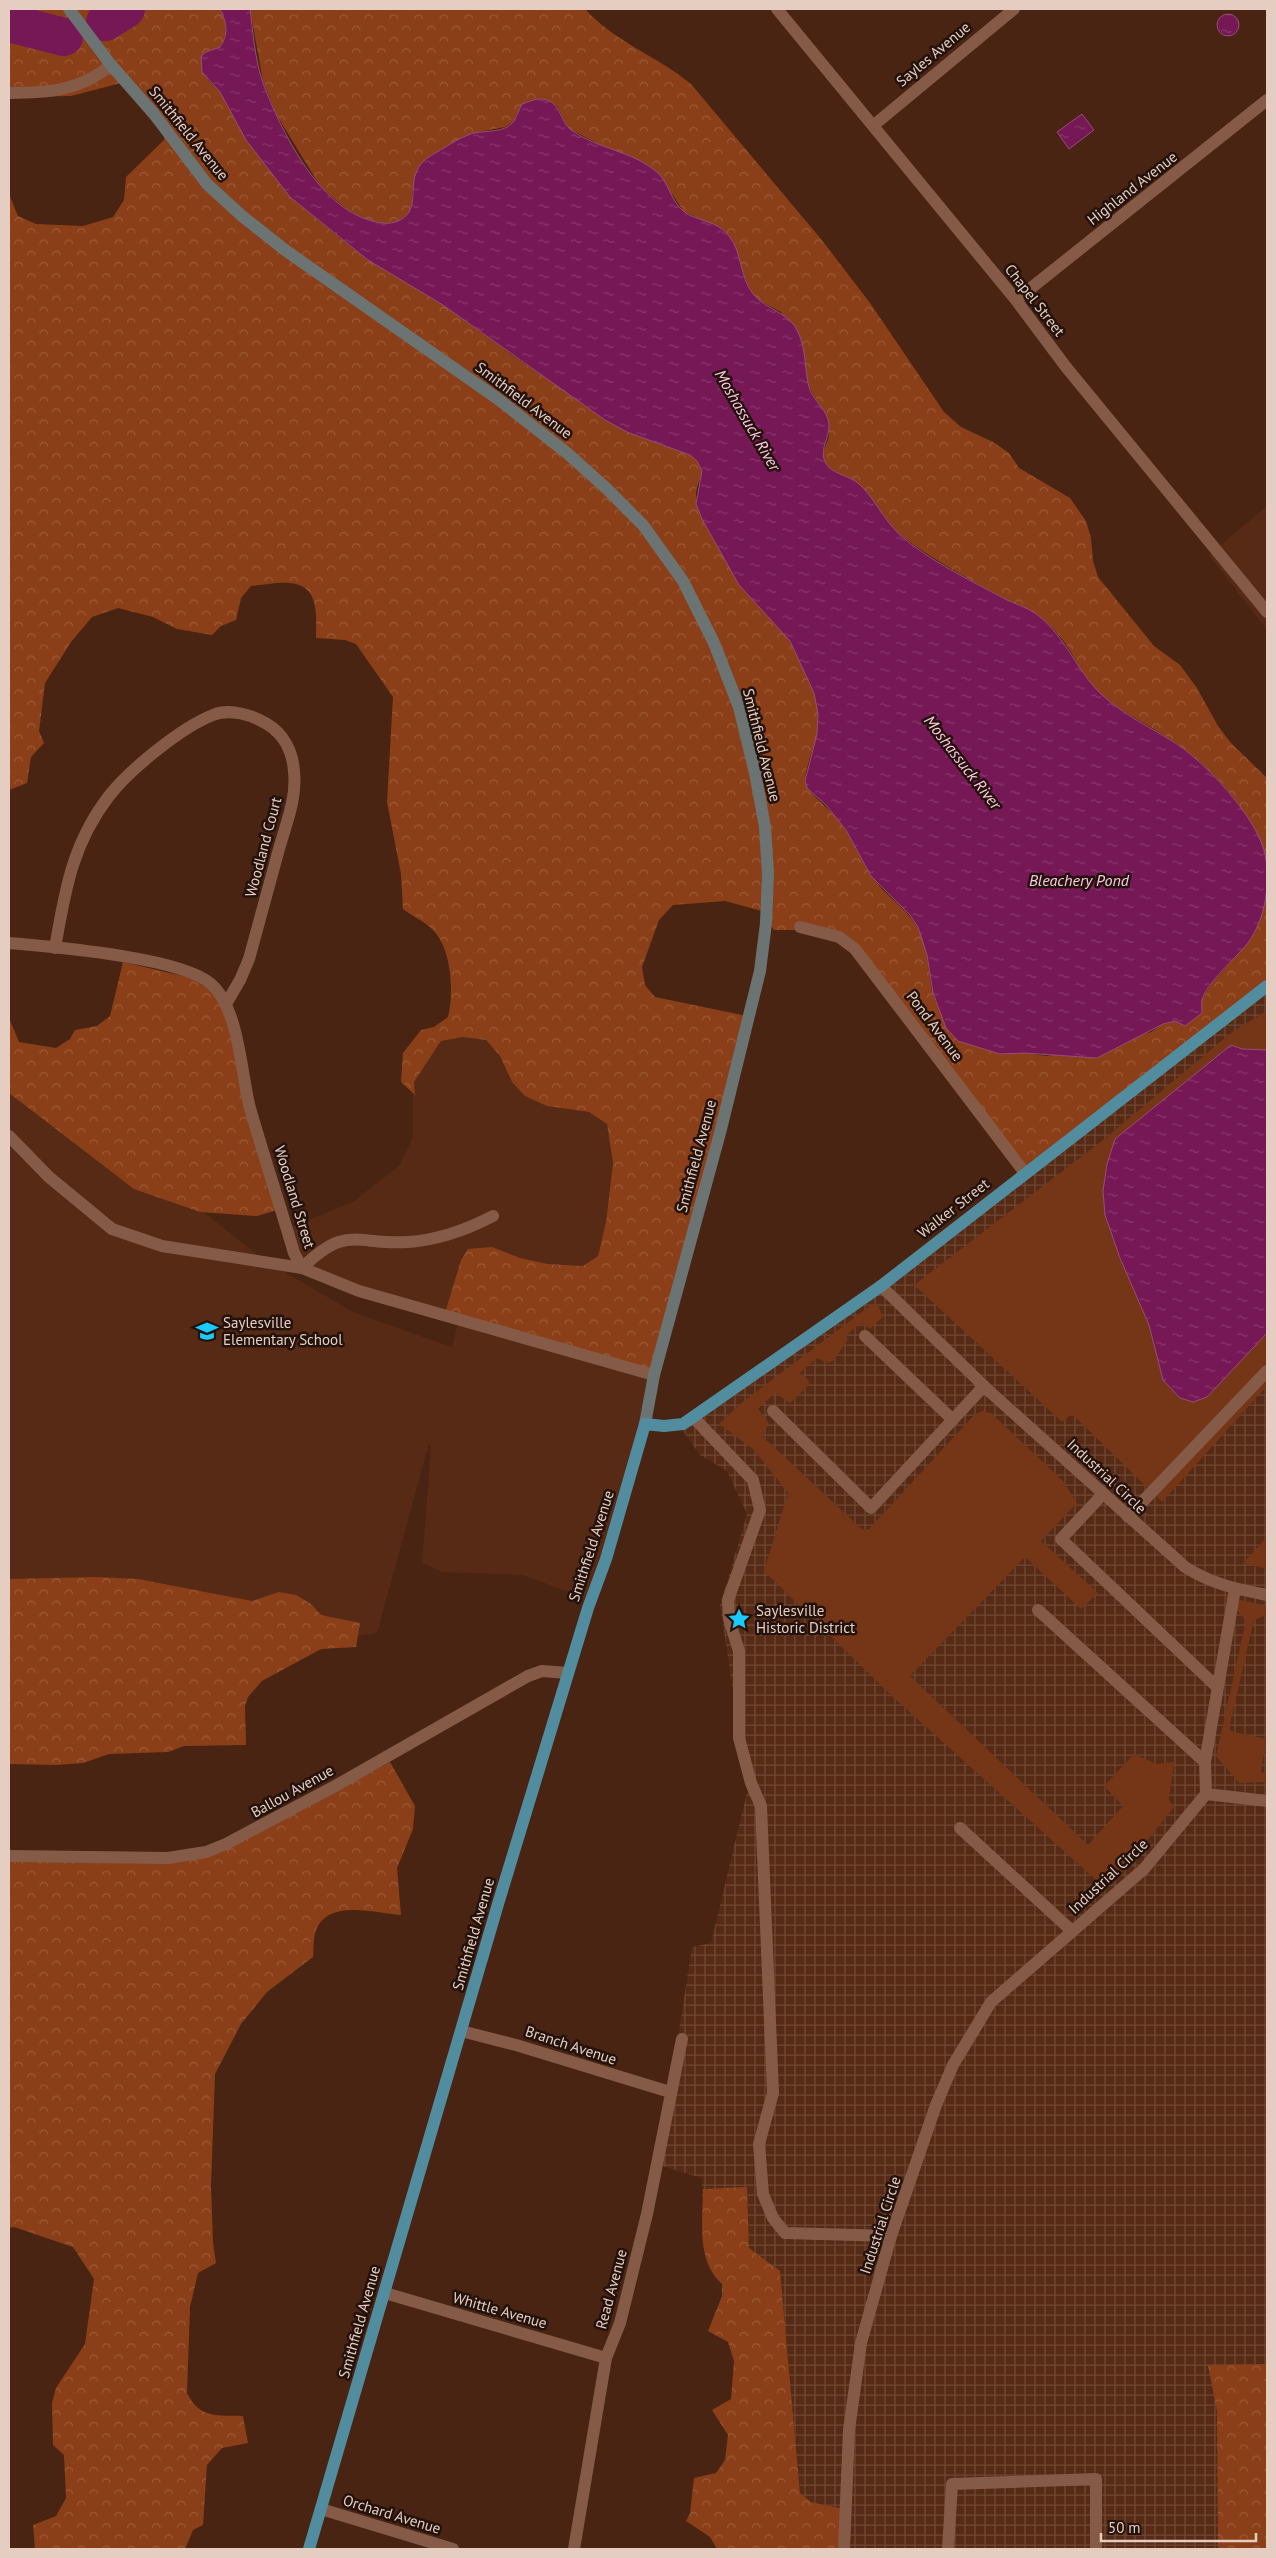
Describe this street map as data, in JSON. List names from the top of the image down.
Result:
{
  "streets": {
    "main road": ["Smithfield Avenue", "Walker Street"],
    "street": [
      "Sayles Avenue",
      "Highland Avenue",
      "Chapel Street",
      "Woodland Court",
      "Pond Avenue",
      "Woodland Street",
      "Industrial Circle",
      "Ballou Avenue",
      "Branch Avenue",
      "Read Avenue",
      "Whittle Avenue",
      "Orchard Avenue"
    ]
  },
  "crossings": [
    ["Sayles Avenue", "Chapel Street"],
    ["Smithfield Avenue", "Woodland Street"],
    ["Smithfield Avenue", "Walker Street"],
    ["Smithfield Avenue", "Ballou Avenue"],
    ["Smithfield Avenue", "Branch Avenue"],
    ["Smithfield Avenue", "Whittle Avenue"],
    ["Smithfield Avenue", "Orchard Avenue"],
    ["Highland Avenue", "Chapel Street"],
    ["Woodland Court", "Woodland Street"],
    ["Pond Avenue", "Walker Street"],
    ["Walker Street", "Industrial Circle"],
    ["Branch Avenue", "Read Avenue"],
    ["Read Avenue", "Whittle Avenue"]
  ],
  "water": ["Moshassuck River", "Bleachery Pond"],
  "places": {
    "school or university": ["Saylesville Elementary School"],
    "place": ["Saylesville Historic District"]
  },
  "scale_bar": "50 m"
}
